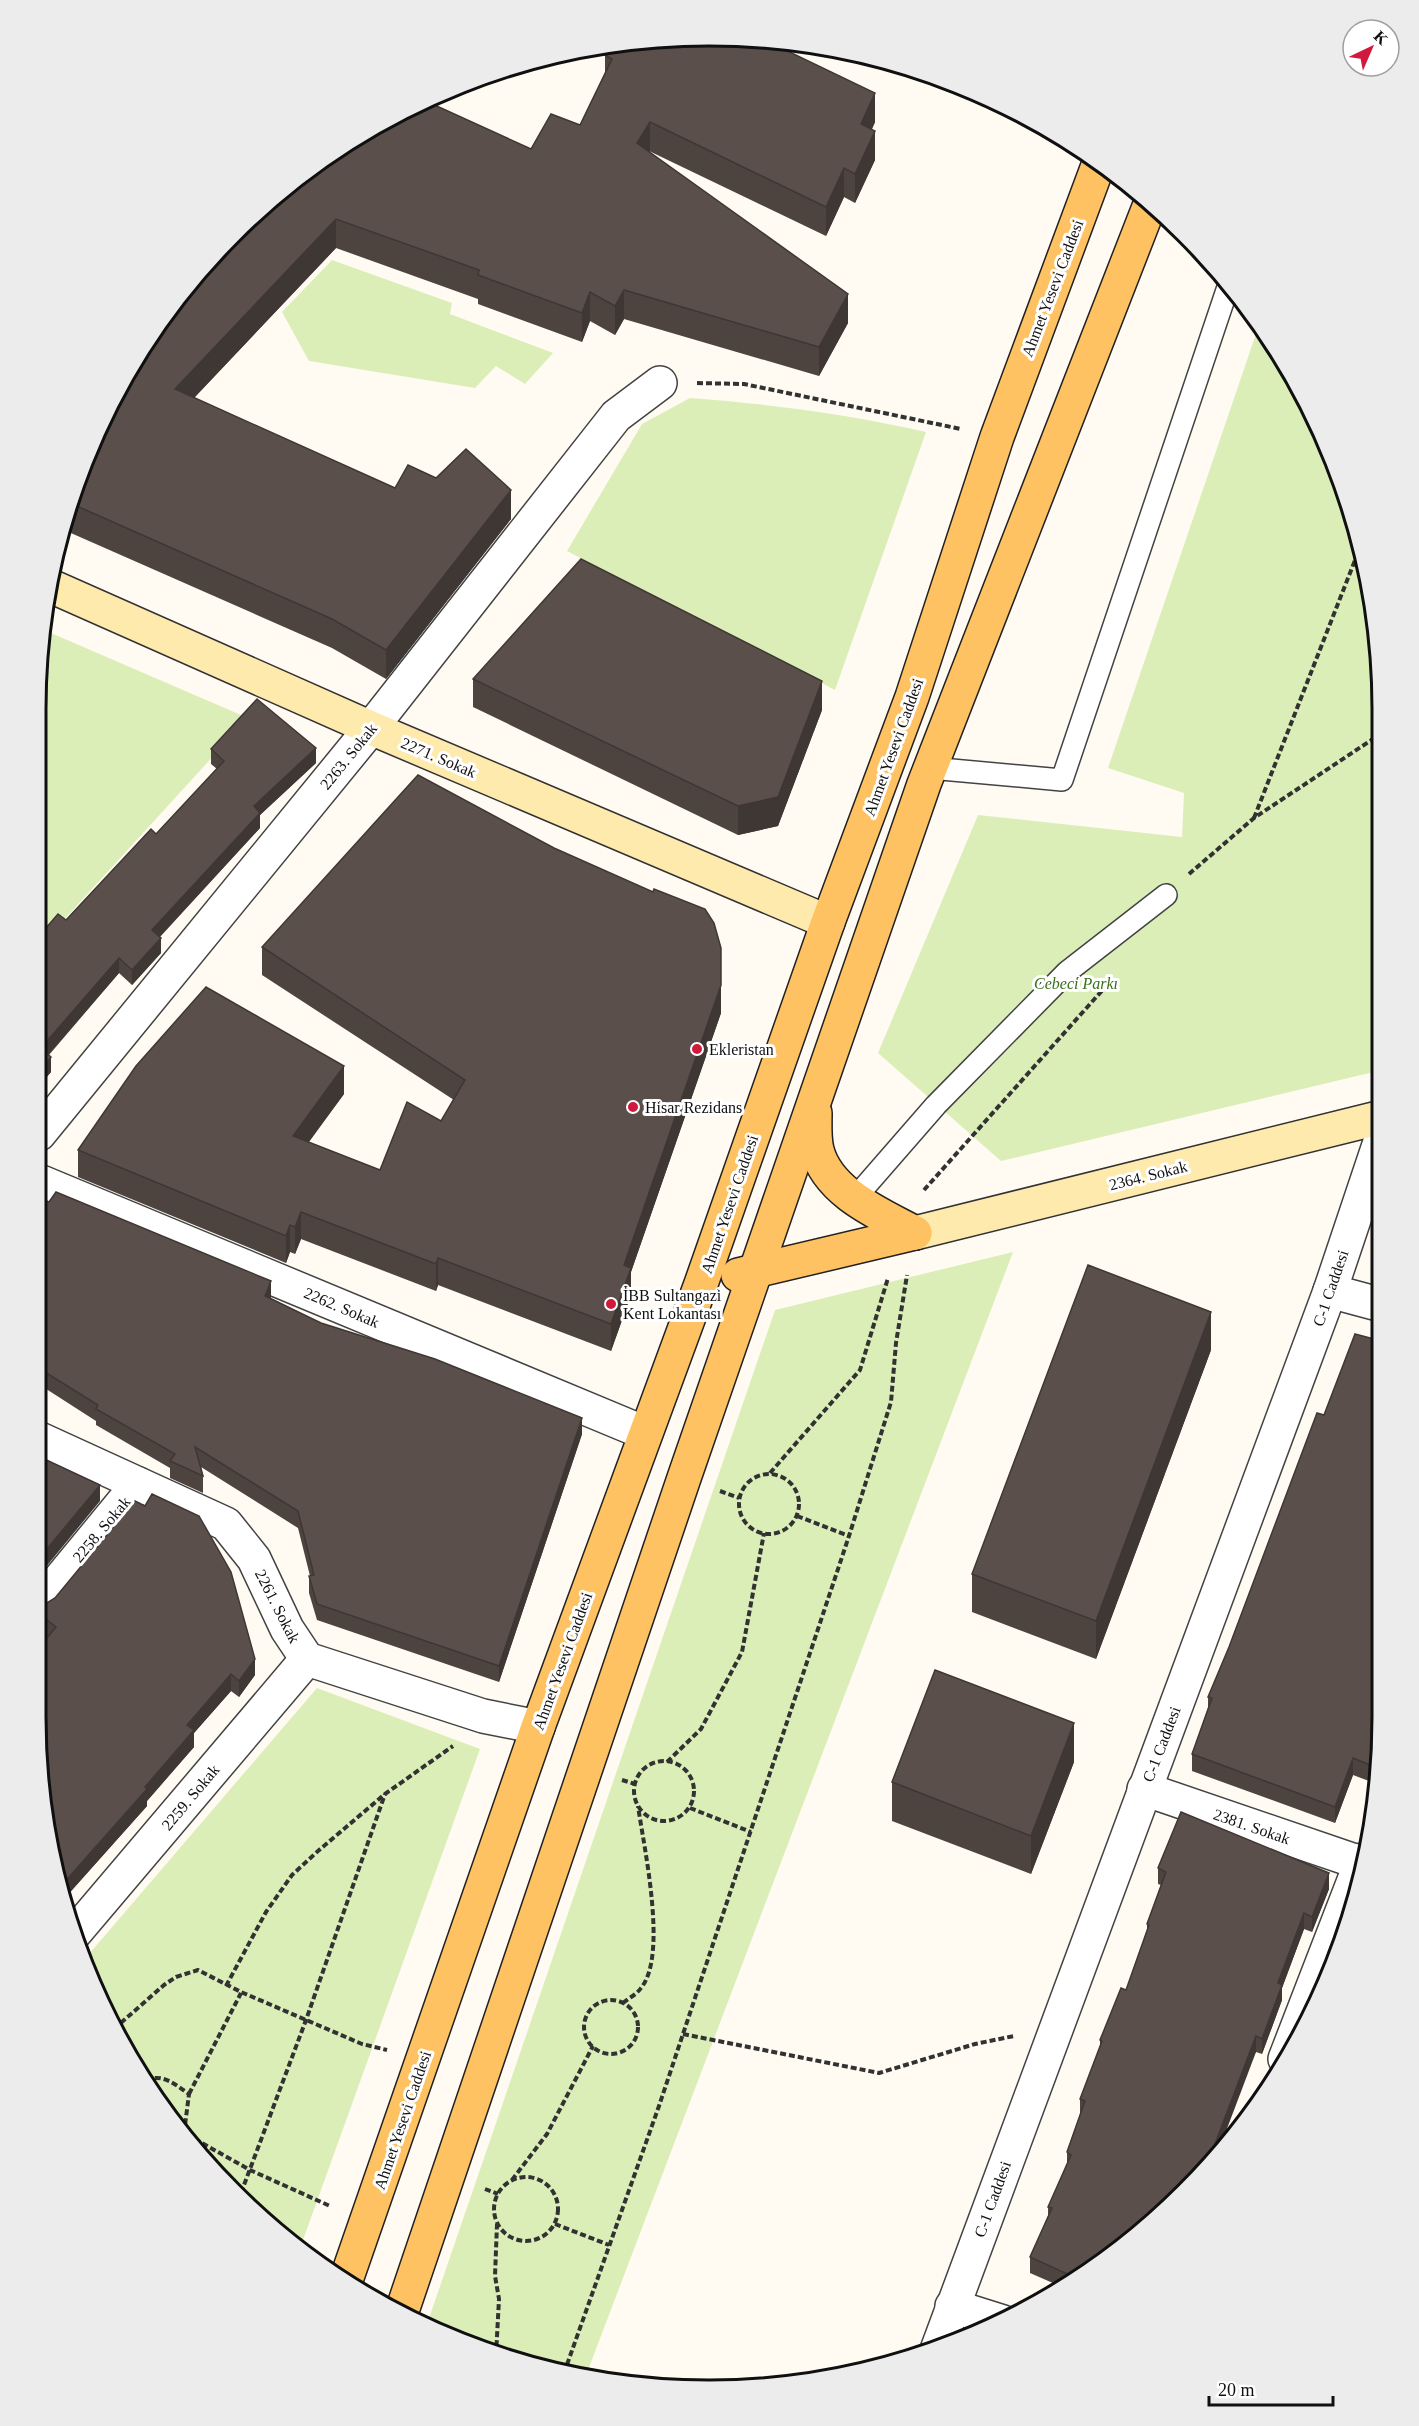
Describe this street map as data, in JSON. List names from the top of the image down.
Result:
{
  "streets": {
    "main road": ["Ahmet Yesevi Caddesi"],
    "street": [
      "2263. Sokak",
      "2271. Sokak",
      "2364. Sokak",
      "C-1 Caddesi",
      "2262. Sokak",
      "2258. Sokak",
      "2261. Sokak",
      "2259. Sokak",
      "2381. Sokak"
    ]
  },
  "crossings": [
    ["Ahmet Yesevi Caddesi", "2271. Sokak"],
    ["Ahmet Yesevi Caddesi", "2262. Sokak"],
    ["Ahmet Yesevi Caddesi", "2261. Sokak"],
    ["2263. Sokak", "2271. Sokak"],
    ["C-1 Caddesi", "2381. Sokak"],
    ["2258. Sokak", "2261. Sokak"],
    ["2261. Sokak", "2259. Sokak"]
  ],
  "parks": ["Cebeci Parkı"],
  "places": ["Ekleristan", "Hisar Rezidans", "İBB Sultangazi Kent Lokantası"],
  "scale_bar": "20 m",
  "north": "top right"
}
